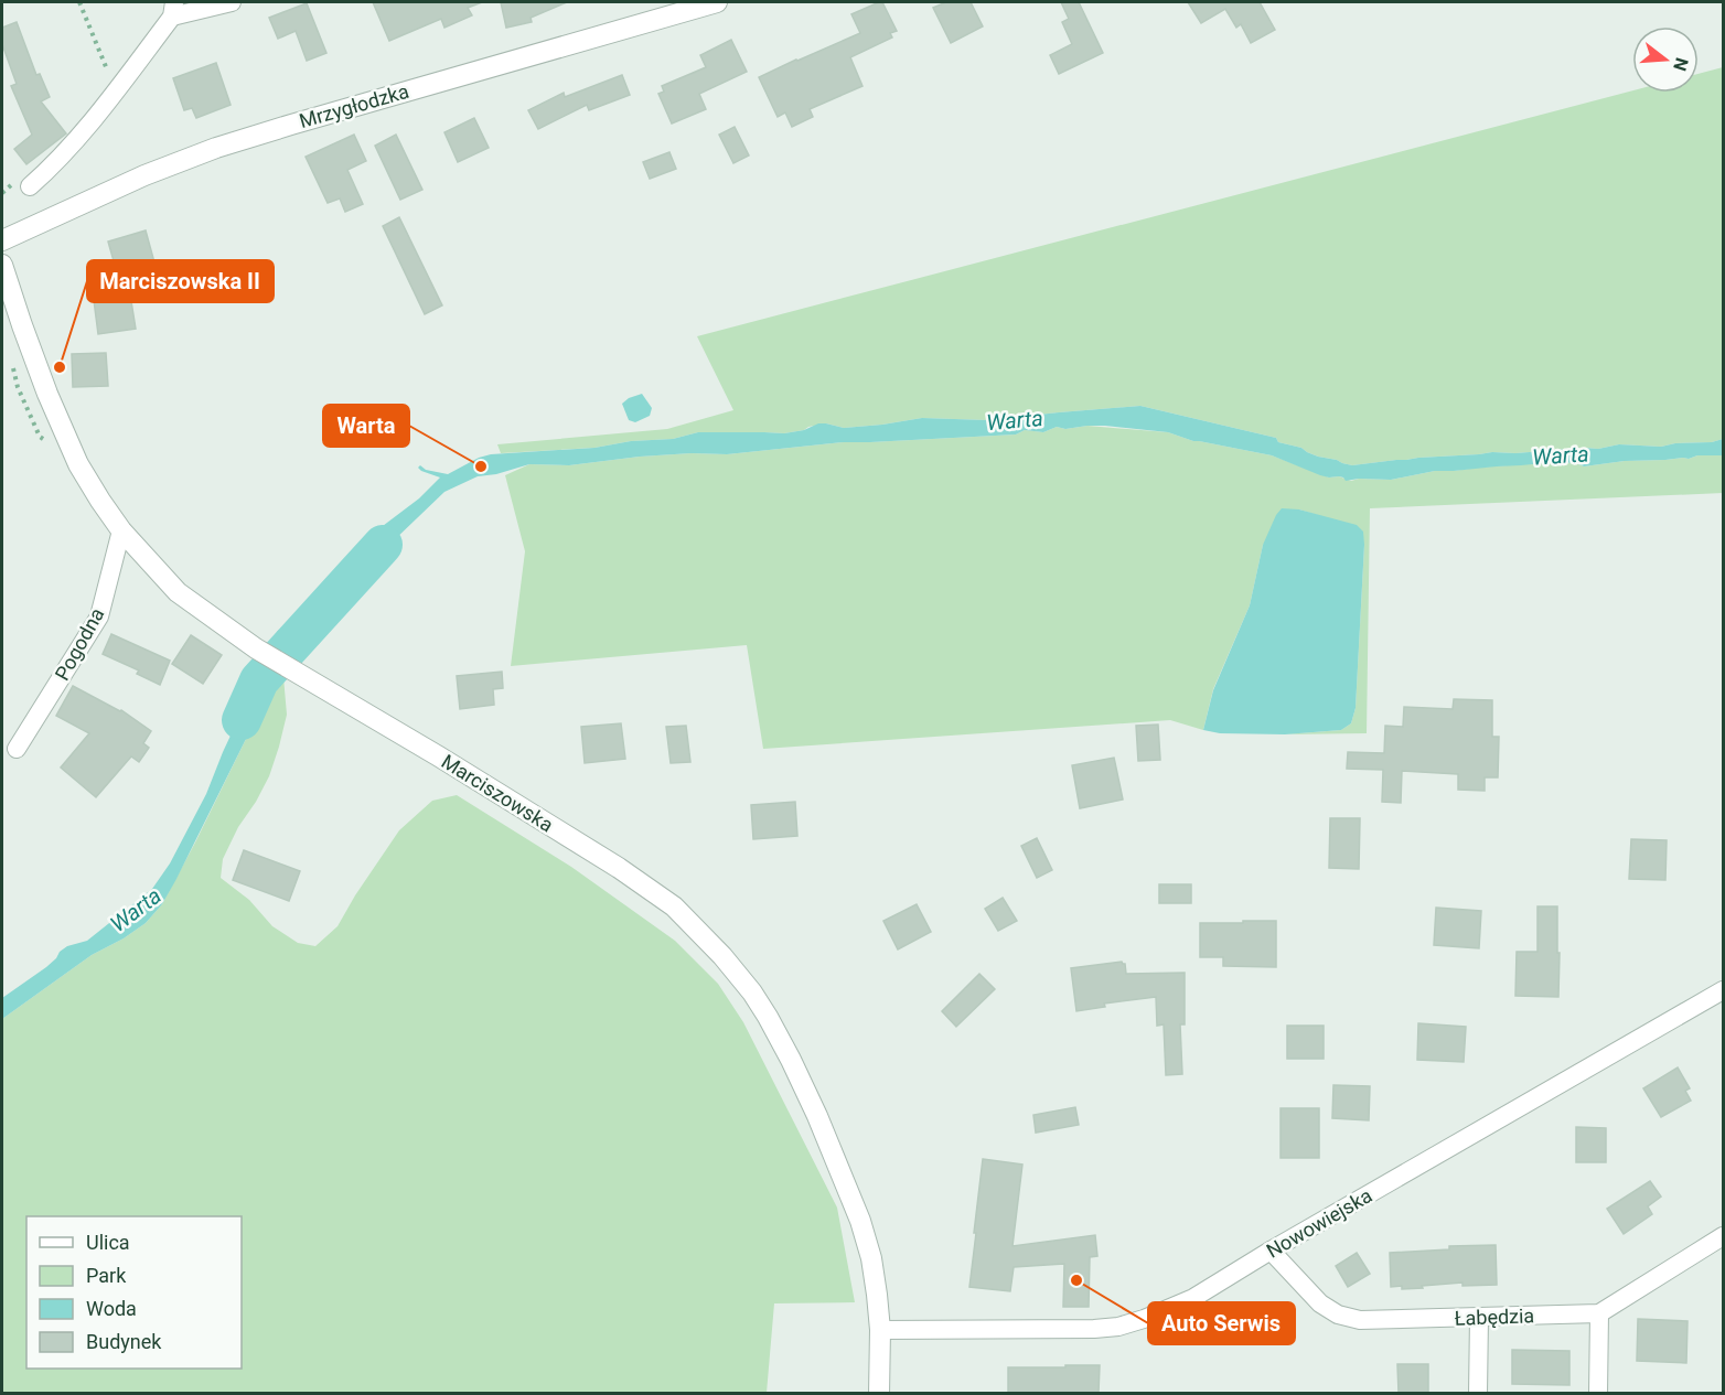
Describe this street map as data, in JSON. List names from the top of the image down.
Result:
{
  "streets": {
    "street": [
      "Mrzygłodzka",
      "Pogodna",
      "Marciszowska",
      "Nowowiejska",
      "Łabędzia"
    ]
  },
  "crossings": [
    ["Pogodna", "Marciszowska"],
    ["Marciszowska", "Nowowiejska"],
    ["Nowowiejska", "Łabędzia"]
  ],
  "water": ["Warta"],
  "places": ["Marciszowska II", "Warta", "Auto Serwis"],
  "legend": [
    "Ulica",
    "Park",
    "Woda",
    "Budynek"
  ],
  "north": "right"
}
